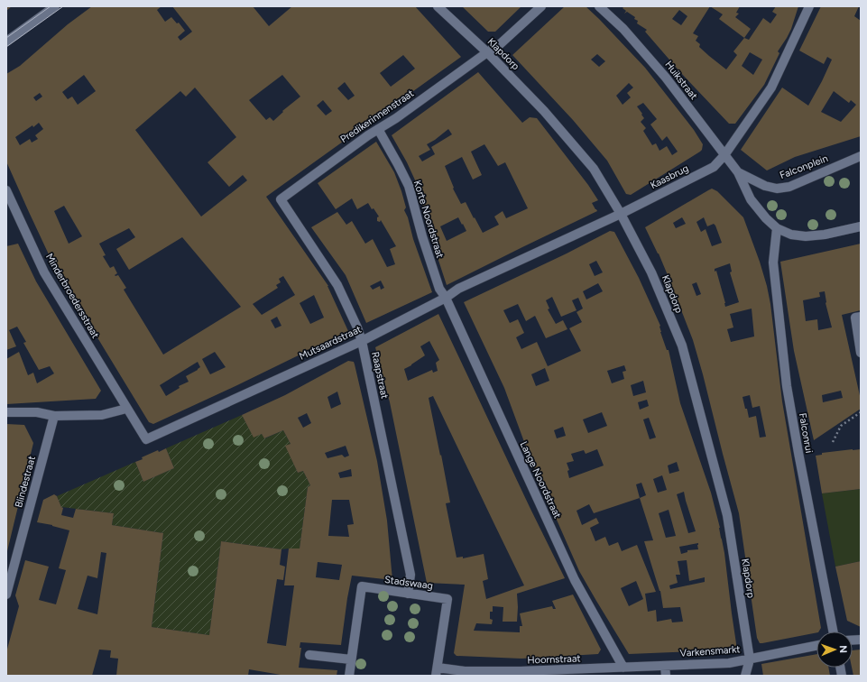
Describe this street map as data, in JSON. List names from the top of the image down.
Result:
{
  "streets": {
    "street": [
      "Klapdorp",
      "Huikstraat",
      "Predikerinnenstraat",
      "Falconplein",
      "Kaasbrug",
      "Korte Noordstraat",
      "Minderbroedersstraat",
      "Mutsaardstraat",
      "Raapstraat",
      "Falconrui",
      "Lange Noordstraat",
      "Blindestraat",
      "Stadswaag",
      "Varkensmarkt",
      "Hoornstraat"
    ]
  },
  "crossings": [
    ["Klapdorp", "Predikerinnenstraat"],
    ["Klapdorp", "Kaasbrug"],
    ["Klapdorp", "Mutsaardstraat"],
    ["Klapdorp", "Varkensmarkt"],
    ["Huikstraat", "Falconplein"],
    ["Huikstraat", "Kaasbrug"],
    ["Predikerinnenstraat", "Korte Noordstraat"],
    ["Predikerinnenstraat", "Raapstraat"],
    ["Kaasbrug", "Mutsaardstraat"],
    ["Korte Noordstraat", "Mutsaardstraat"],
    ["Korte Noordstraat", "Lange Noordstraat"],
    ["Minderbroedersstraat", "Mutsaardstraat"],
    ["Mutsaardstraat", "Raapstraat"],
    ["Mutsaardstraat", "Lange Noordstraat"],
    ["Raapstraat", "Stadswaag"],
    ["Lange Noordstraat", "Hoornstraat"],
    ["Stadswaag", "Hoornstraat"],
    ["Varkensmarkt", "Hoornstraat"]
  ],
  "north": "right"
}
